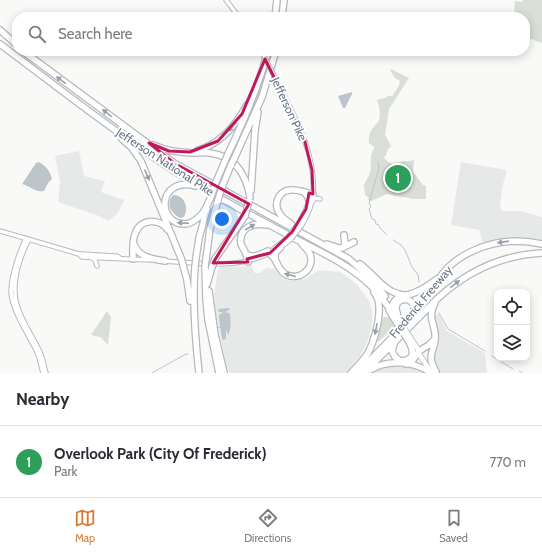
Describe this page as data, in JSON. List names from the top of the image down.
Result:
{
  "streets": {
    "highway": ["Jefferson National Pike", "Frederick Freeway"],
    "main road": ["Jefferson Pike"]
  },
  "page": {
    "search": "Search here",
    "pins": "1",
    "heading": "Nearby",
    "list": [
      {
        "mark": "1",
        "name": "Overlook Park (City Of Frederick)",
        "note": "Park",
        "value": "770 m"
      }
    ],
    "nav": ["Map", "Directions", "Saved"]
  }
}
